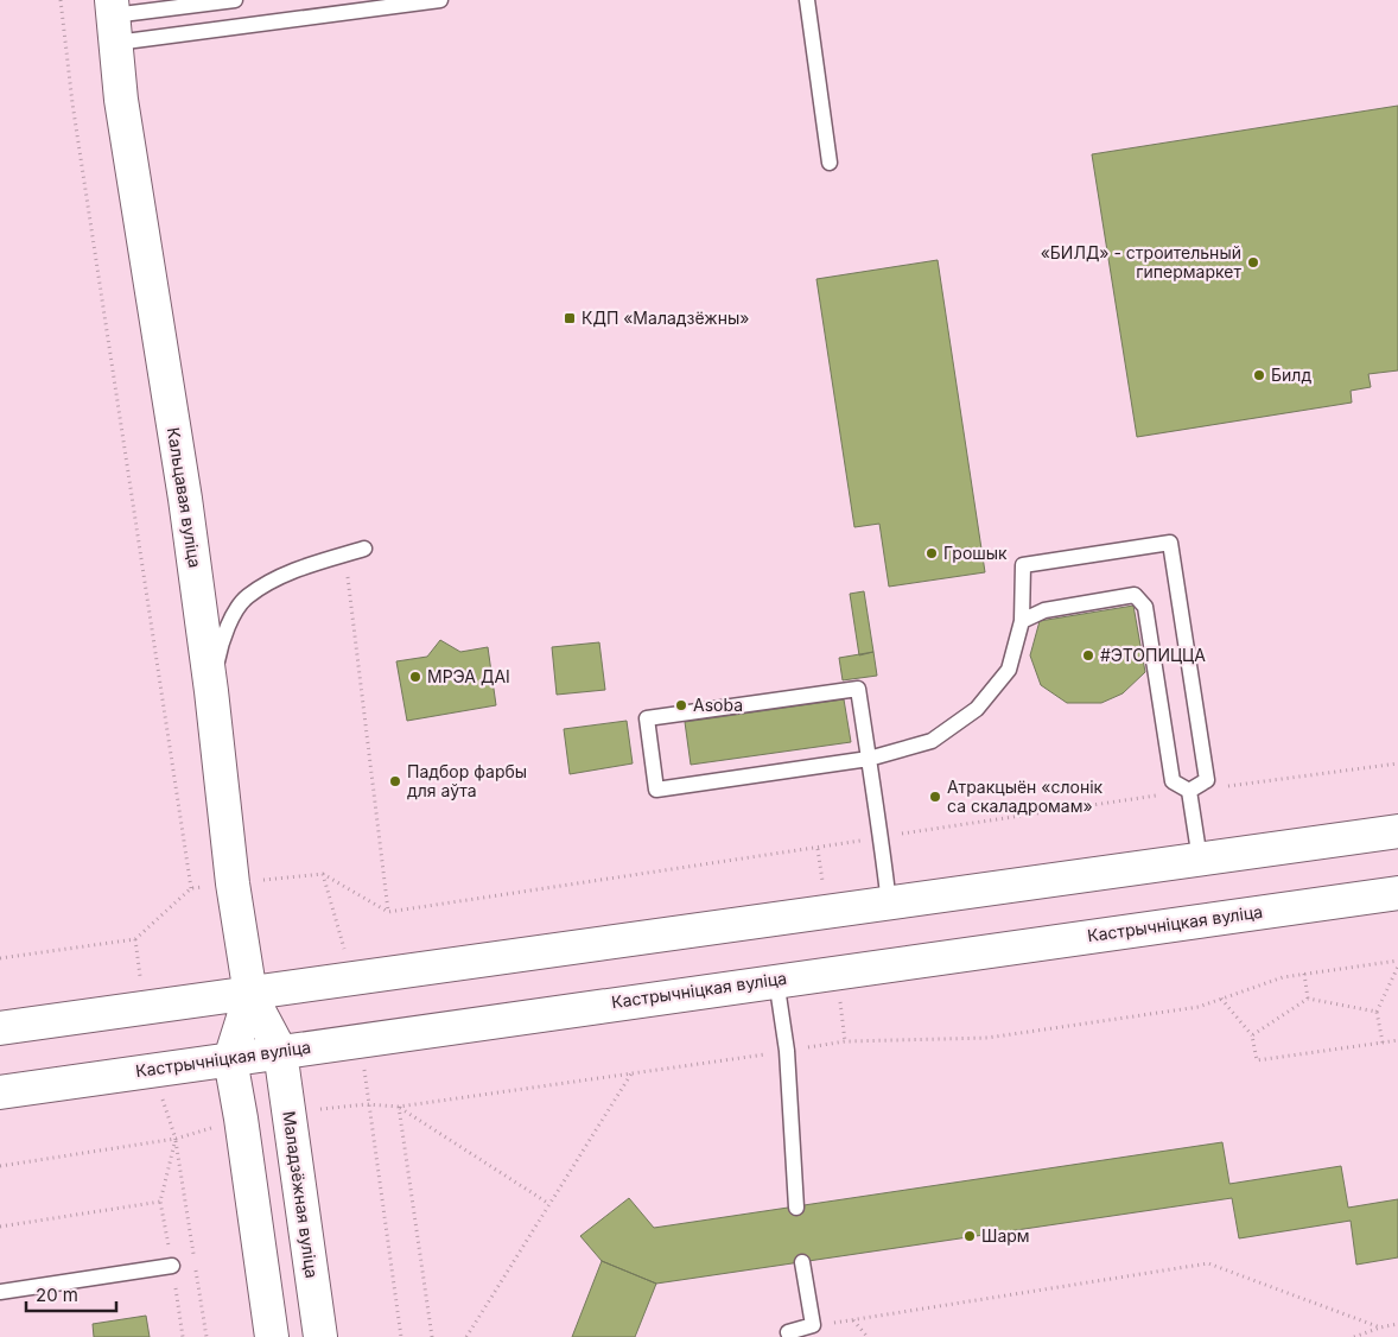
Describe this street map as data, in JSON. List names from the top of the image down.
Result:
{
  "streets": {
    "main road": ["Кальцавая вуліца", "Кастрычніцкая вуліца", "Маладзёжная вуліца"]
  },
  "crossings": [
    ["Кастрычніцкая вуліца", "Маладзёжная вуліца"]
  ],
  "places": {
    "other": [
      "«БИЛД» - строительный гипермаркет",
      "Билд",
      "Грошык",
      "#ЭТОПИЦЦА",
      "МРЭА ДАІ",
      "Asoba",
      "Падбор фарбы для аўта",
      "Атракцыён «слонік са скаладромам»",
      "Шарм"
    ],
    "transit": ["КДП «Маладзёжны»"]
  },
  "scale_bar": "20 m"
}
